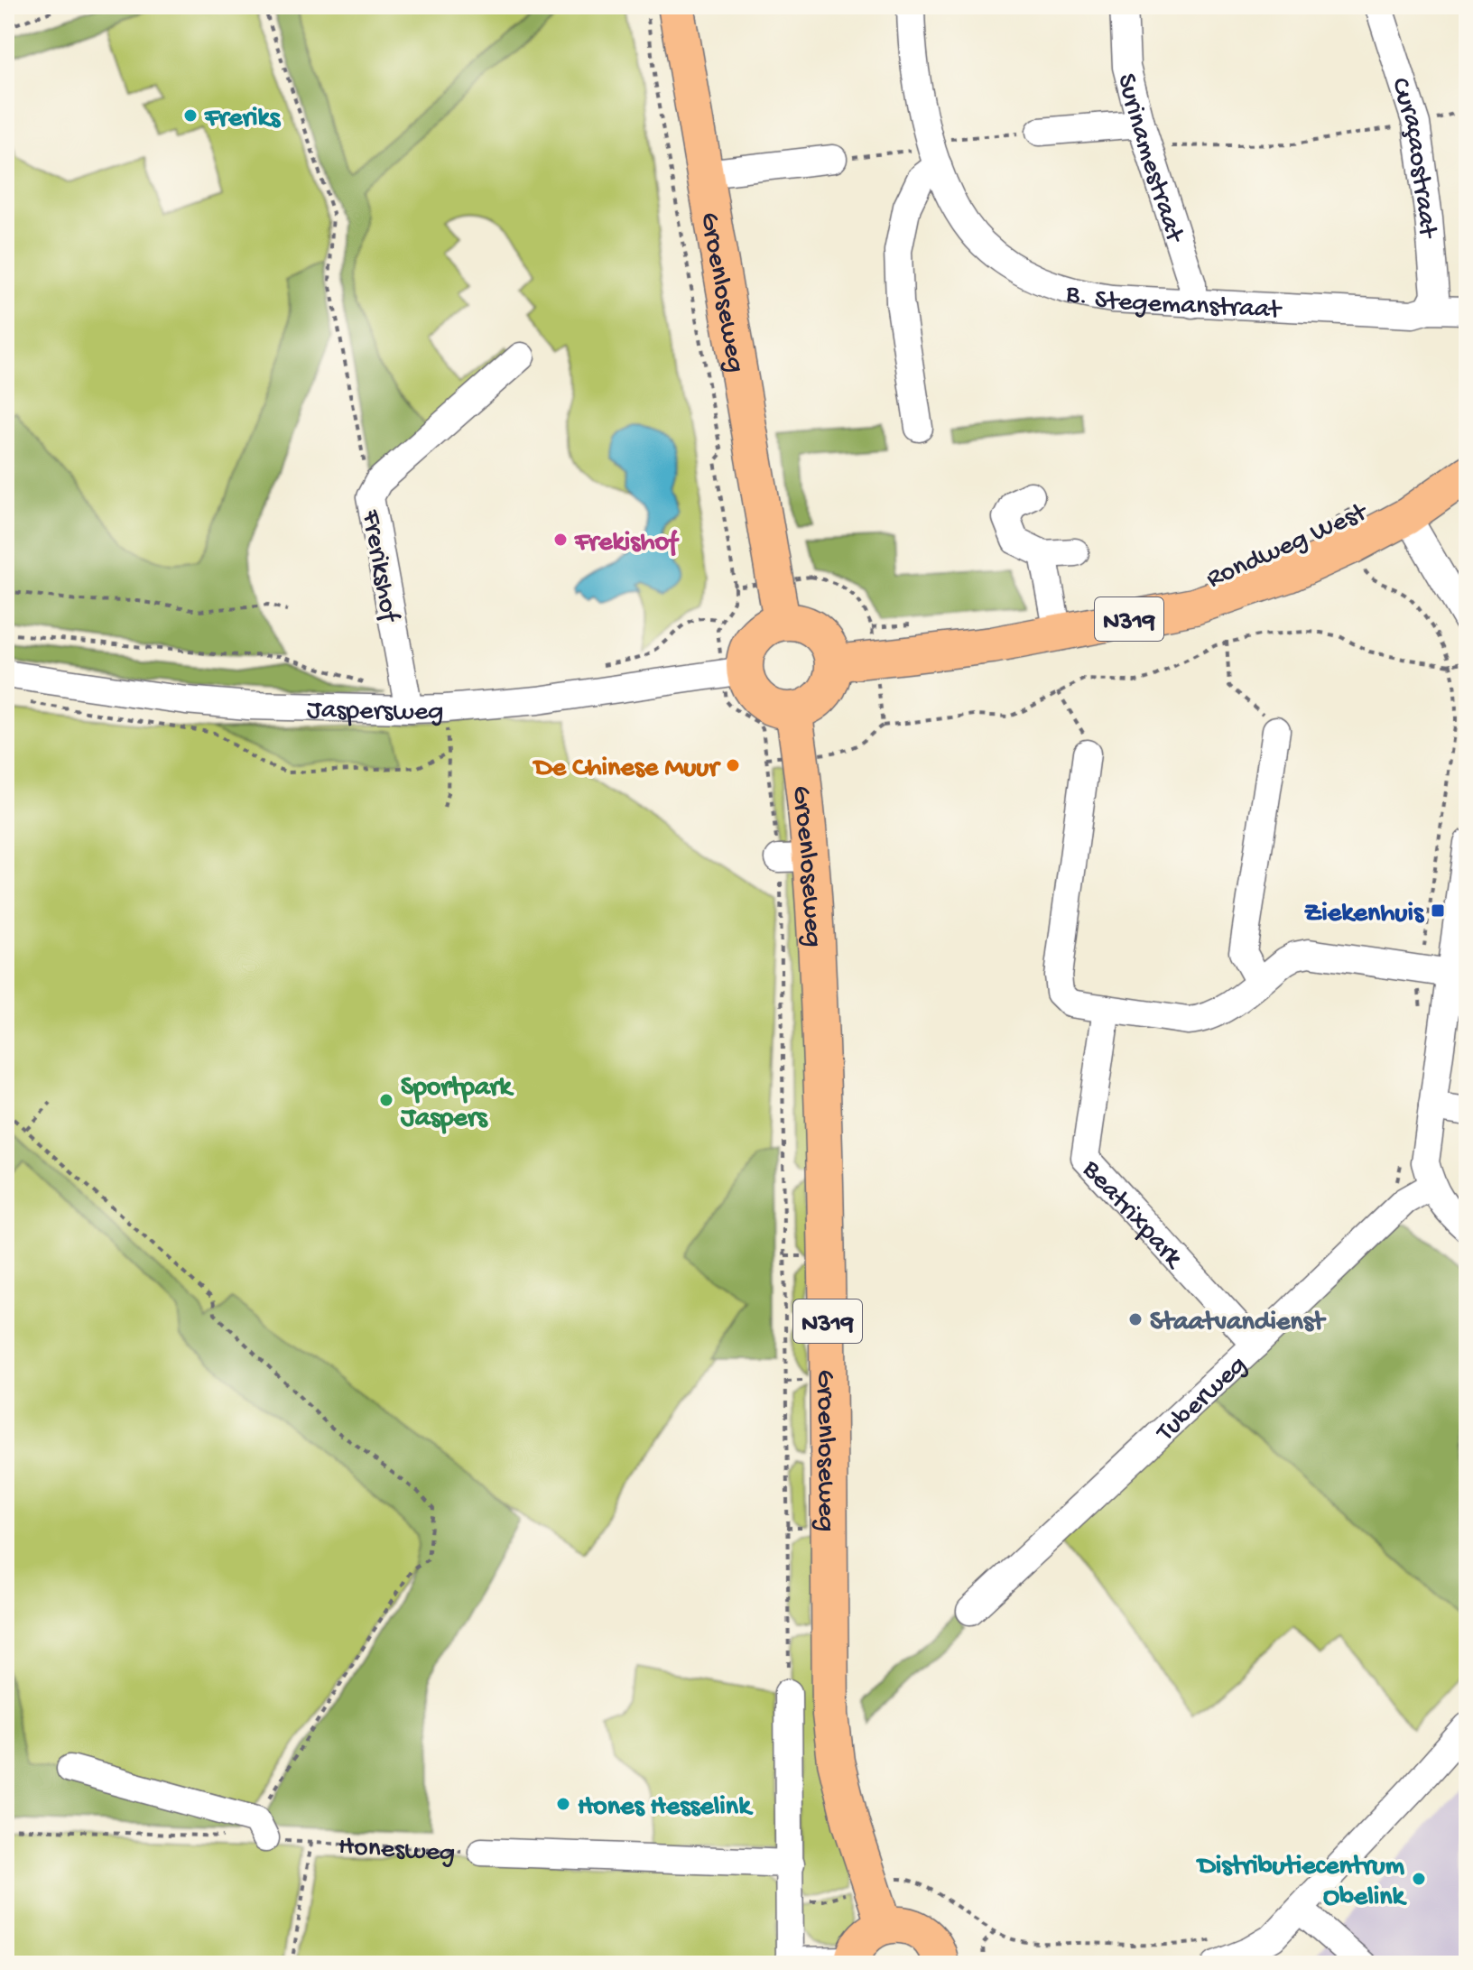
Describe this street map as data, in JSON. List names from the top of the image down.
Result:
{
  "streets": {
    "main road": ["Groenloseweg", "Rondweg West", "N319"],
    "street": [
      "Surinamestraat",
      "Curaçaostraat",
      "B. Stegemanstraat",
      "Frerikshof",
      "Jaspersweg",
      "Beatrixpark",
      "Tuberweg",
      "Honesweg"
    ]
  },
  "crossings": [
    ["Surinamestraat", "B. Stegemanstraat"],
    ["Curaçaostraat", "B. Stegemanstraat"],
    ["Groenloseweg", "Rondweg West"],
    ["Groenloseweg", "Jaspersweg"],
    ["Rondweg West", "Jaspersweg"],
    ["Frerikshof", "Jaspersweg"],
    ["Beatrixpark", "Tuberweg"]
  ],
  "places": {
    "other": [
      "Freriks",
      "Frekishof",
      "De Chinese Muur",
      "Sportpark Jaspers",
      "Staatvandienst",
      "Hones Hesselink",
      "Distributiecentrum Obelink"
    ],
    "transit": ["Ziekenhuis"]
  }
}
